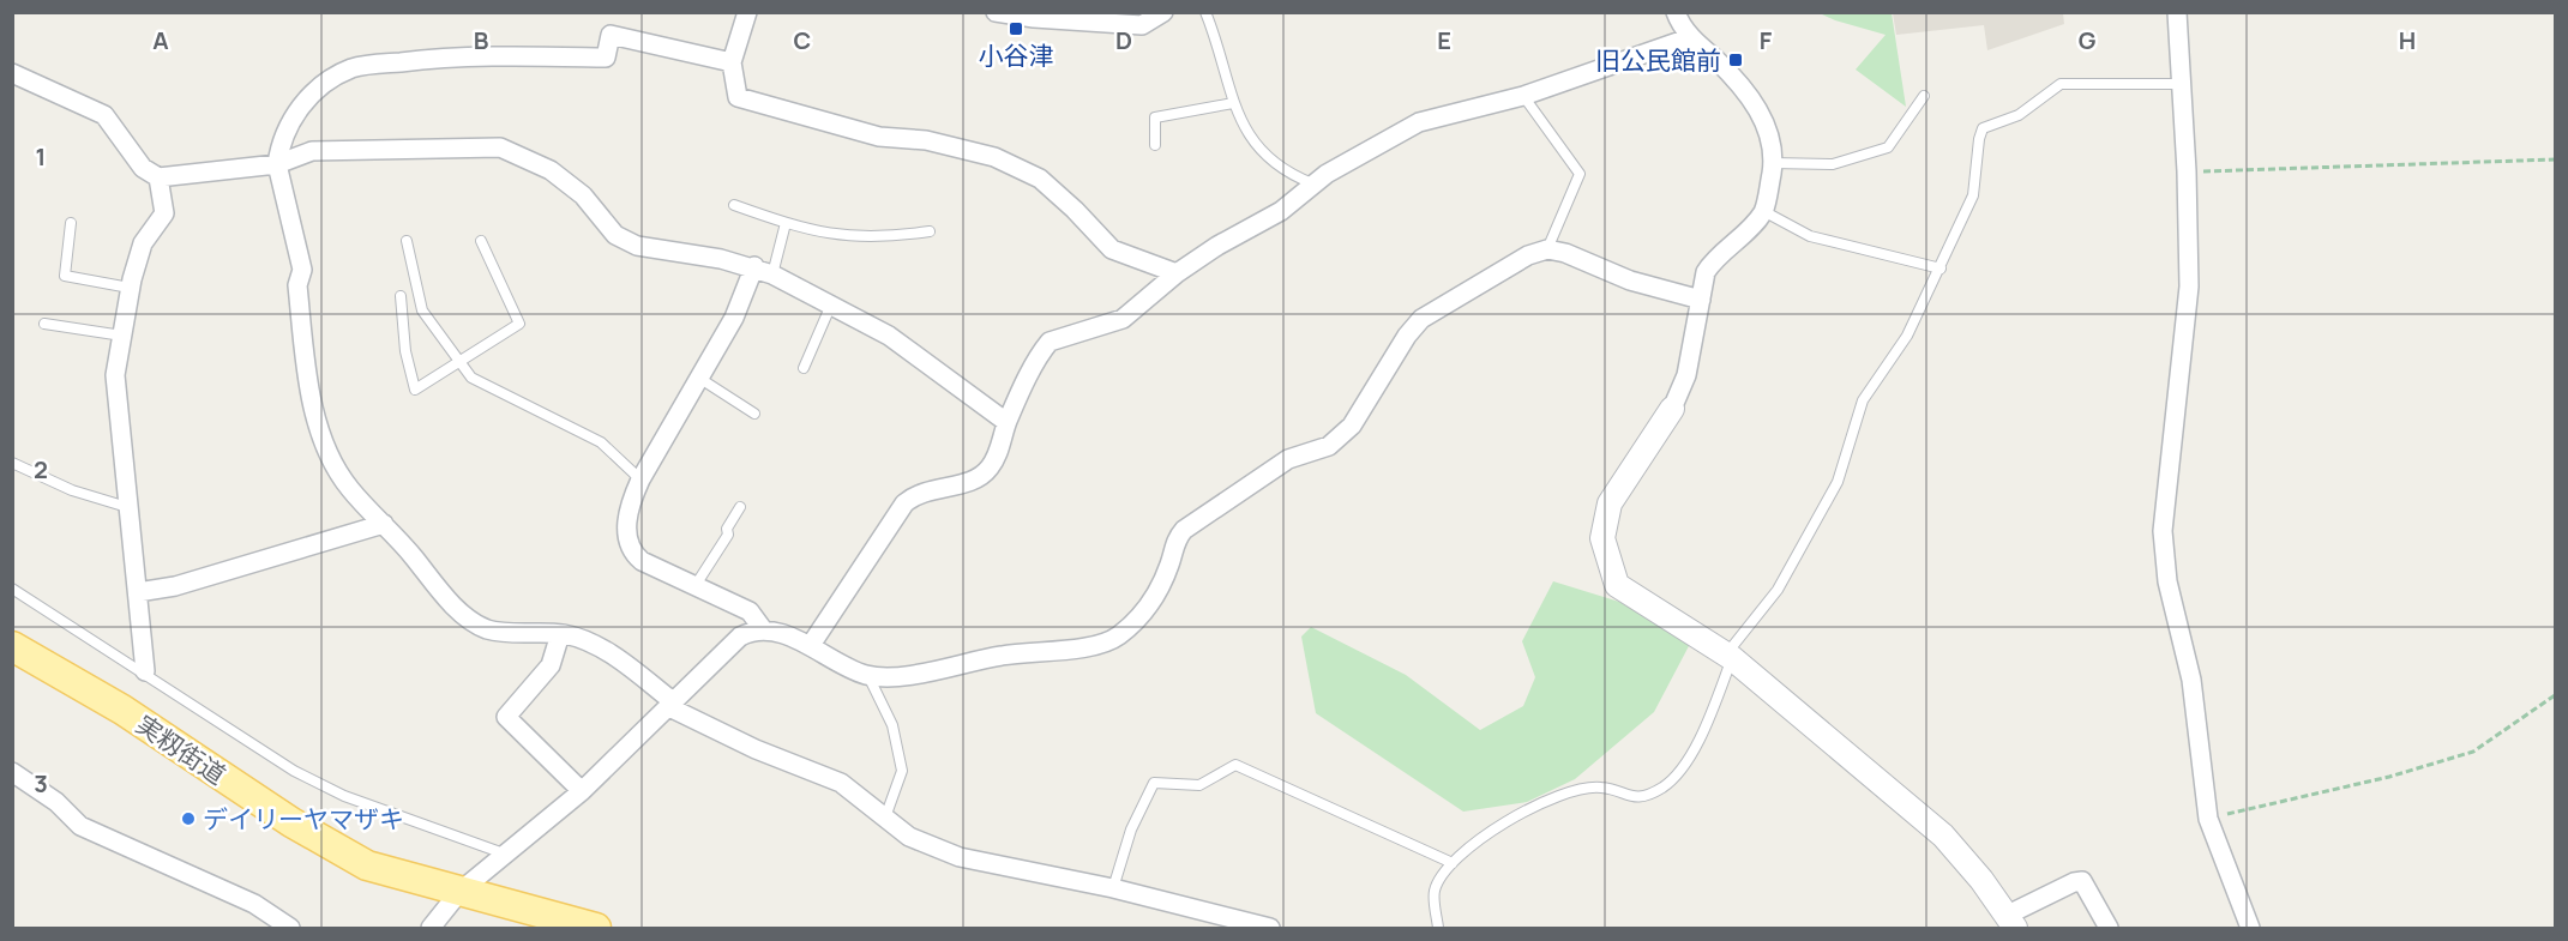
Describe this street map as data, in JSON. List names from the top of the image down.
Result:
{
  "streets": {
    "main road": ["実籾街道"]
  },
  "places": {
    "transit": ["小谷津", "旧公民館前"],
    "other": ["デイリーヤマザキ"]
  },
  "grid": {
    "columns": [
      "A",
      "B",
      "C",
      "D",
      "E",
      "F",
      "G",
      "H"
    ],
    "rows": ["1", "2", "3"]
  }
}
